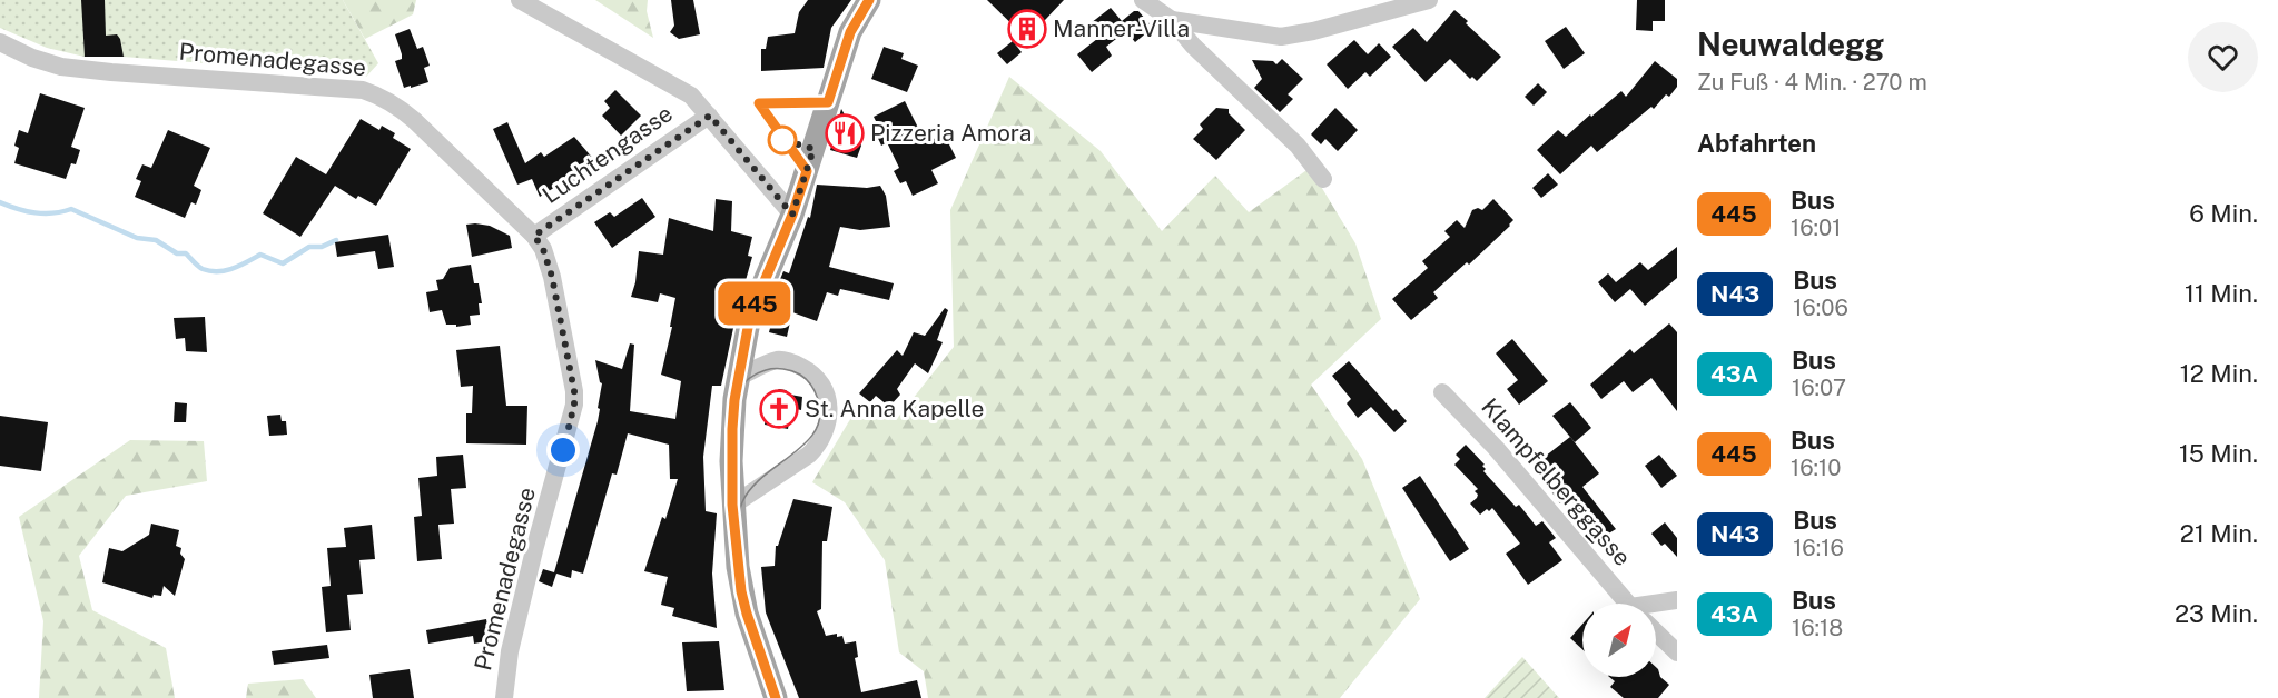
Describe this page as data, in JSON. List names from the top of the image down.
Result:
{
  "streets": {
    "street": ["Promenadegasse", "Luchtengasse", "Klampfelberggasse"]
  },
  "crossings": [
    ["Promenadegasse", "Luchtengasse"]
  ],
  "places": {
    "building": ["Manner-Villa"],
    "restaurant": ["Pizzeria Amora"],
    "church": ["St. Anna Kapelle"]
  },
  "lines": ["bus line 445"],
  "north": "top right",
  "page": {
    "on_map": "445",
    "heading": [
      ["Neuwaldegg", "Zu Fuß · 4 Min. · 270 m"],
      "Abfahrten"
    ],
    "list": [
      {
        "mark": "445",
        "name": "Bus",
        "note": "16:01",
        "value": "6 Min."
      },
      {
        "mark": "N43",
        "name": "Bus",
        "note": "16:06",
        "value": "11 Min."
      },
      {
        "mark": "43A",
        "name": "Bus",
        "note": "16:07",
        "value": "12 Min."
      },
      {
        "mark": "445",
        "name": "Bus",
        "note": "16:10",
        "value": "15 Min."
      },
      {
        "mark": "N43",
        "name": "Bus",
        "note": "16:16",
        "value": "21 Min."
      },
      {
        "mark": "43A",
        "name": "Bus",
        "note": "16:18",
        "value": "23 Min."
      }
    ]
  }
}
